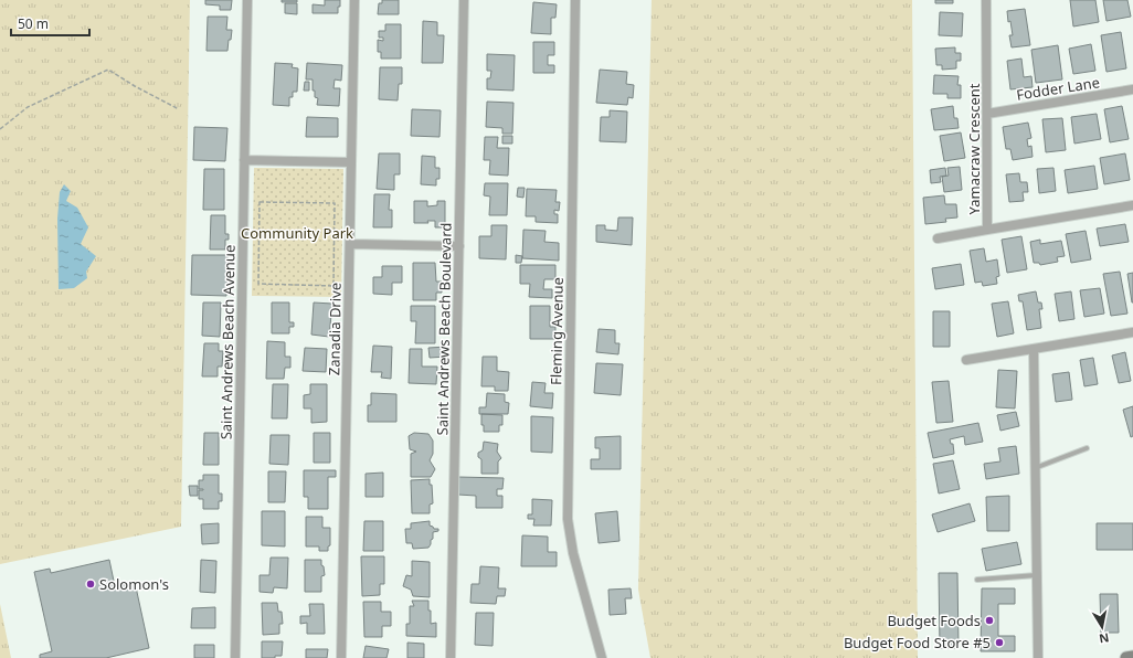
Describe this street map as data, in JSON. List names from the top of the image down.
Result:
{
  "streets": {
    "street": [
      "Fodder Lane",
      "Yamacraw Crescent",
      "Zanadia Drive",
      "Saint Andrews Beach Boulevard",
      "Fleming Avenue",
      "Saint Andrews Beach Avenue"
    ]
  },
  "crossings": [
    ["Fodder Lane", "Yamacraw Crescent"]
  ],
  "parks": ["Community Park"],
  "places": ["Solomon's", "Budget Foods", "Budget Food Store #5"],
  "scale_bar": "50 m",
  "north": "bottom"
}
